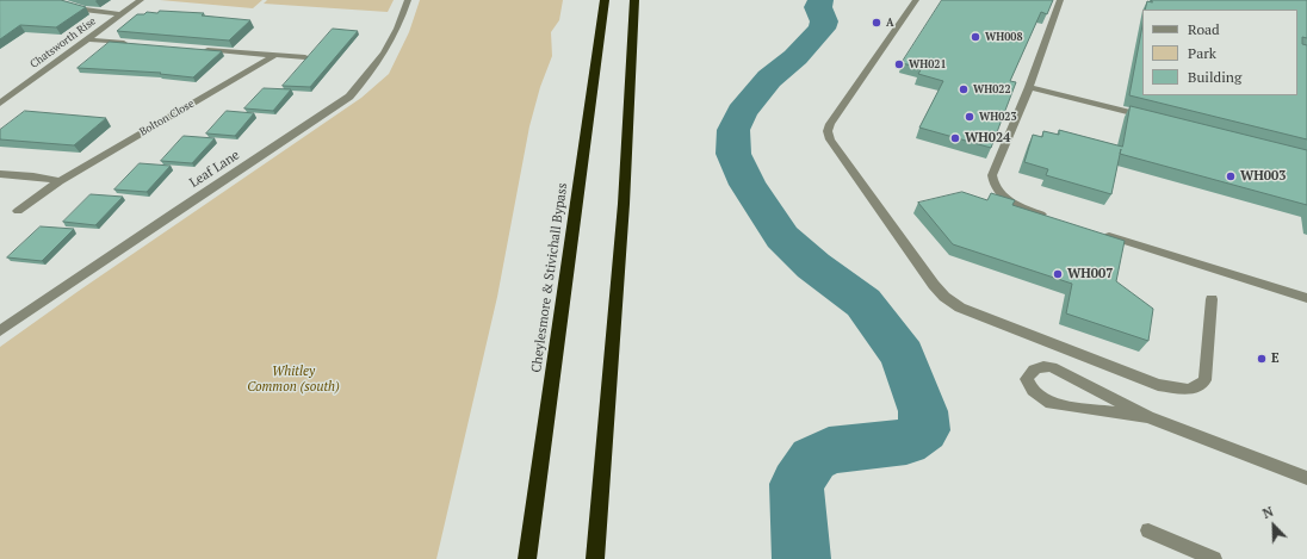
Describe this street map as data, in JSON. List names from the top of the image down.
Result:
{
  "streets": {
    "highway": ["Cheylesmore & Stivichall Bypass"],
    "street": ["Chatsworth Rise", "Bolton Close", "Leaf Lane"]
  },
  "parks": ["Whitley Common (south)"],
  "places": [
    "A",
    "WH008",
    "WH021",
    "WH022",
    "WH023",
    "WH024",
    "WH003",
    "WH007",
    "E"
  ],
  "legend": ["Road", "Park", "Building"],
  "north": "top left"
}
